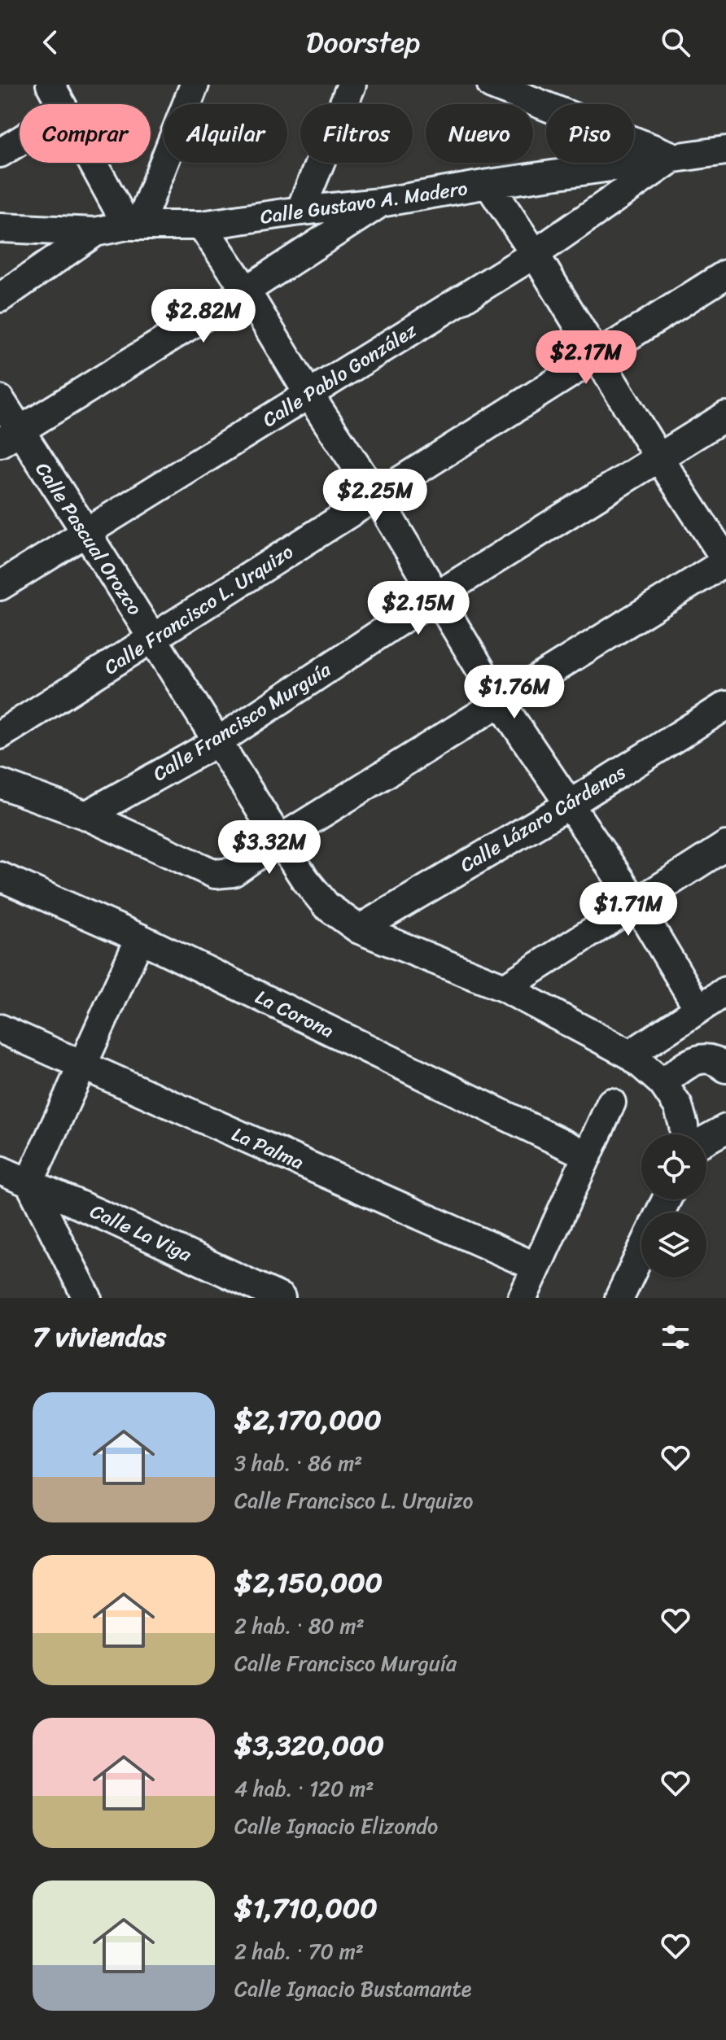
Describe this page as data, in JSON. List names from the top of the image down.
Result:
{
  "streets": {
    "street": [
      "Calle Gustavo A. Madero",
      "Calle Pablo González",
      "Calle Pascual Orozco",
      "Calle Francisco L. Urquizo",
      "Calle Francisco Murguía",
      "Calle Lázaro Cárdenas",
      "La Corona",
      "La Palma",
      "Calle La Viga"
    ]
  },
  "crossings": [
    ["Calle Gustavo A. Madero", "Calle Pablo González"],
    ["Calle Pablo González", "Calle Pascual Orozco"],
    ["Calle Pascual Orozco", "Calle Francisco L. Urquizo"],
    ["Calle Pascual Orozco", "Calle Francisco Murguía"],
    ["Calle Pascual Orozco", "Calle Lázaro Cárdenas"]
  ],
  "page": {
    "header": "Doorstep",
    "chip": [
      "Comprar",
      "Alquilar",
      "Filtros",
      "Nuevo",
      "Piso"
    ],
    "price": [
      "$2.82M",
      "$2.17M",
      "$2.25M",
      "$2.15M",
      "$1.76M",
      "$3.32M",
      "$1.71M"
    ],
    "heading": "7 viviendas",
    "list": [
      {
        "name": "$2,170,000",
        "note": "3 hab. · 86 m² · Calle Francisco L. Urquizo"
      },
      {
        "name": "$2,150,000",
        "note": "2 hab. · 80 m² · Calle Francisco Murguía"
      },
      {
        "name": "$3,320,000",
        "note": "4 hab. · 120 m² · Calle Ignacio Elizondo"
      },
      {
        "name": "$1,710,000",
        "note": "2 hab. · 70 m² · Calle Ignacio Bustamante"
      }
    ]
  }
}
